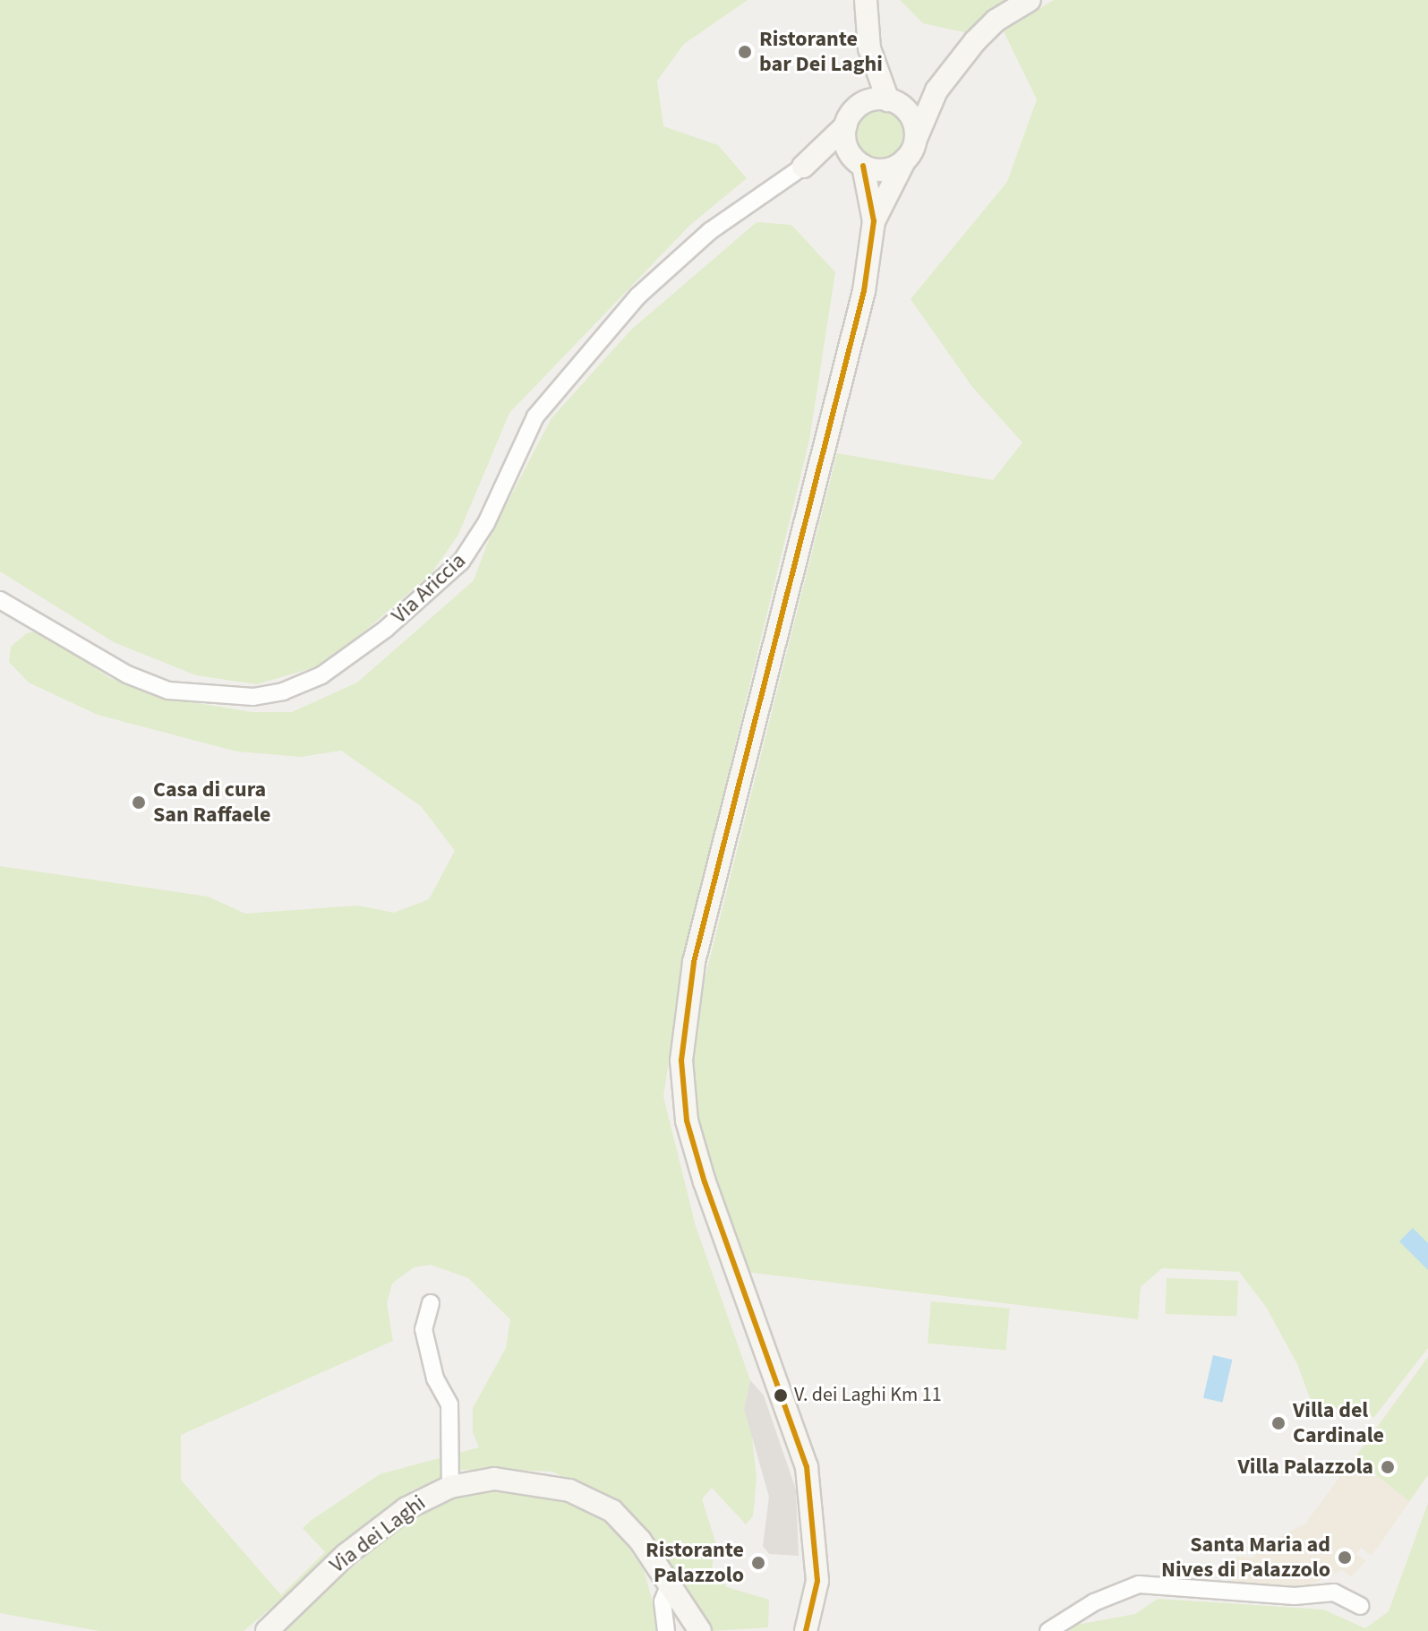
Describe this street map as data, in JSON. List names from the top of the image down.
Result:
{
  "streets": {
    "main road": ["Via Ariccia", "Via dei Laghi"]
  },
  "places": [
    "Ristorante bar Dei Laghi",
    "Casa di cura San Raffaele",
    "V. dei Laghi Km 11",
    "Villa del Cardinale",
    "Villa Palazzola",
    "Santa Maria ad Nives di Palazzolo",
    "Ristorante Palazzolo"
  ]
}
